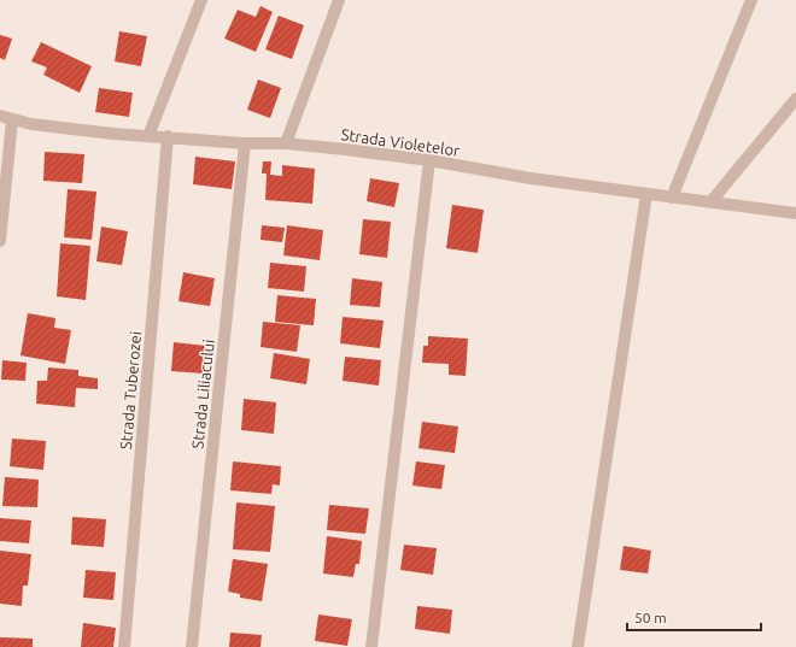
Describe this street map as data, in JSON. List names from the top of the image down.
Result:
{
  "streets": {
    "street": ["Strada Violetelor", "Strada Tuberozei", "Strada Liliacului"]
  },
  "crossings": [
    ["Strada Violetelor", "Strada Tuberozei"],
    ["Strada Violetelor", "Strada Liliacului"]
  ],
  "scale_bar": "50 m"
}
